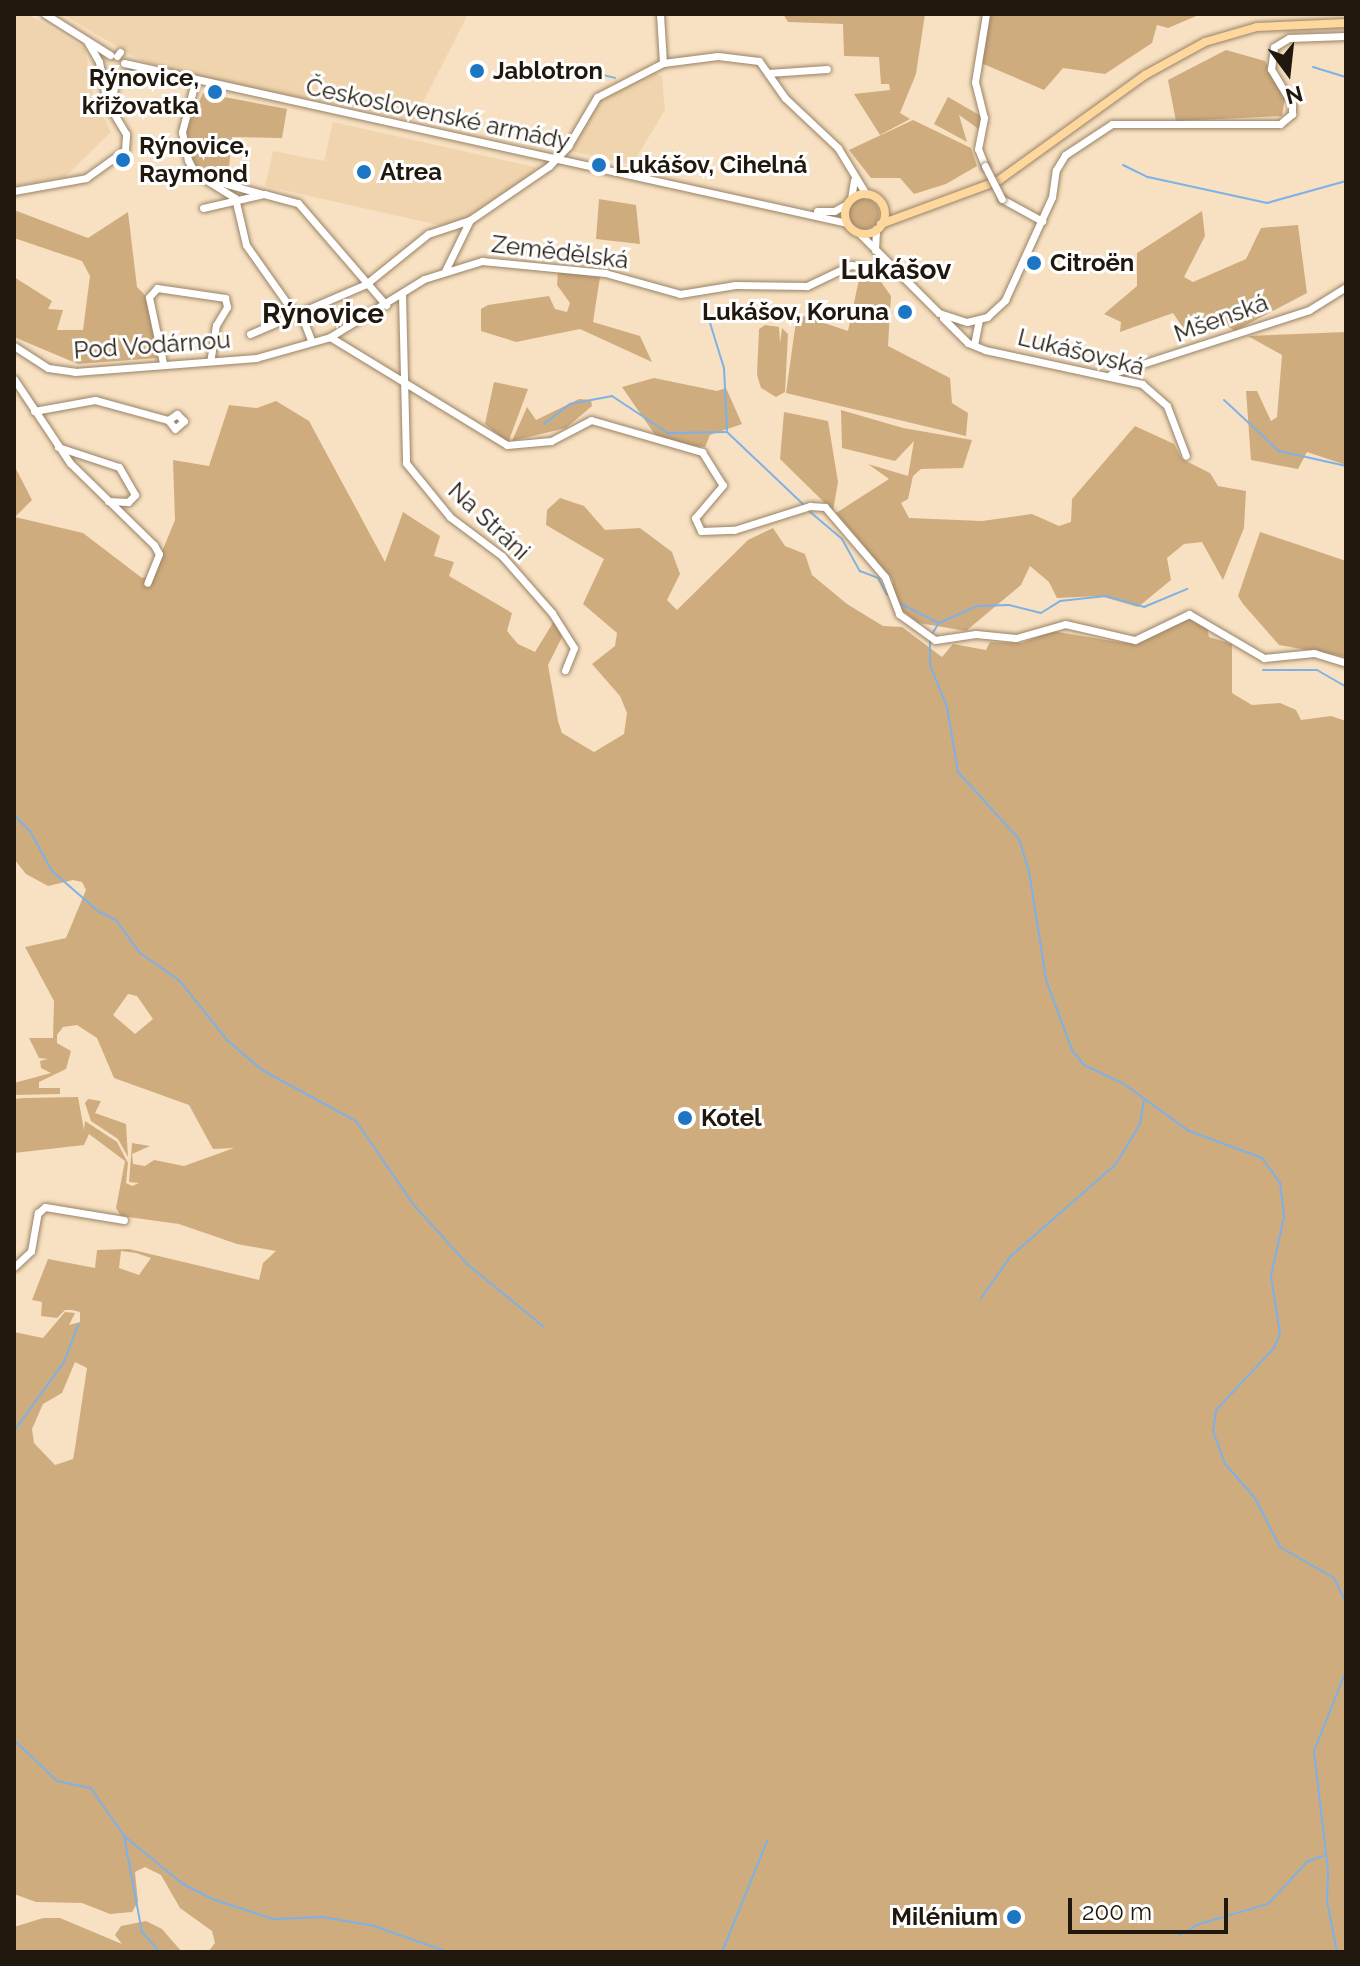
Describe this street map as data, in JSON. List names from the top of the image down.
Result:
{
  "streets": {
    "main road": ["Československé armády"],
    "street": [
      "Zemědělská",
      "Mšenská",
      "Pod Vodárnou",
      "Lukášovská",
      "Na Stráni"
    ]
  },
  "crossings": [
    ["Československé armády", "Zemědělská"],
    ["Československé armády", "Lukášovská"],
    ["Zemědělská", "Pod Vodárnou"],
    ["Zemědělská", "Na Stráni"],
    ["Mšenská", "Lukášovská"]
  ],
  "districts": ["Lukášov", "Rýnovice"],
  "places": [
    "Jablotron",
    "Rýnovice, křižovatka",
    "Rýnovice, Raymond",
    "Lukášov, Cihelná",
    "Atrea",
    "Citroën",
    "Lukášov, Koruna",
    "Kotel",
    "Milénium"
  ],
  "scale_bar": "200 m",
  "north": "bottom"
}
